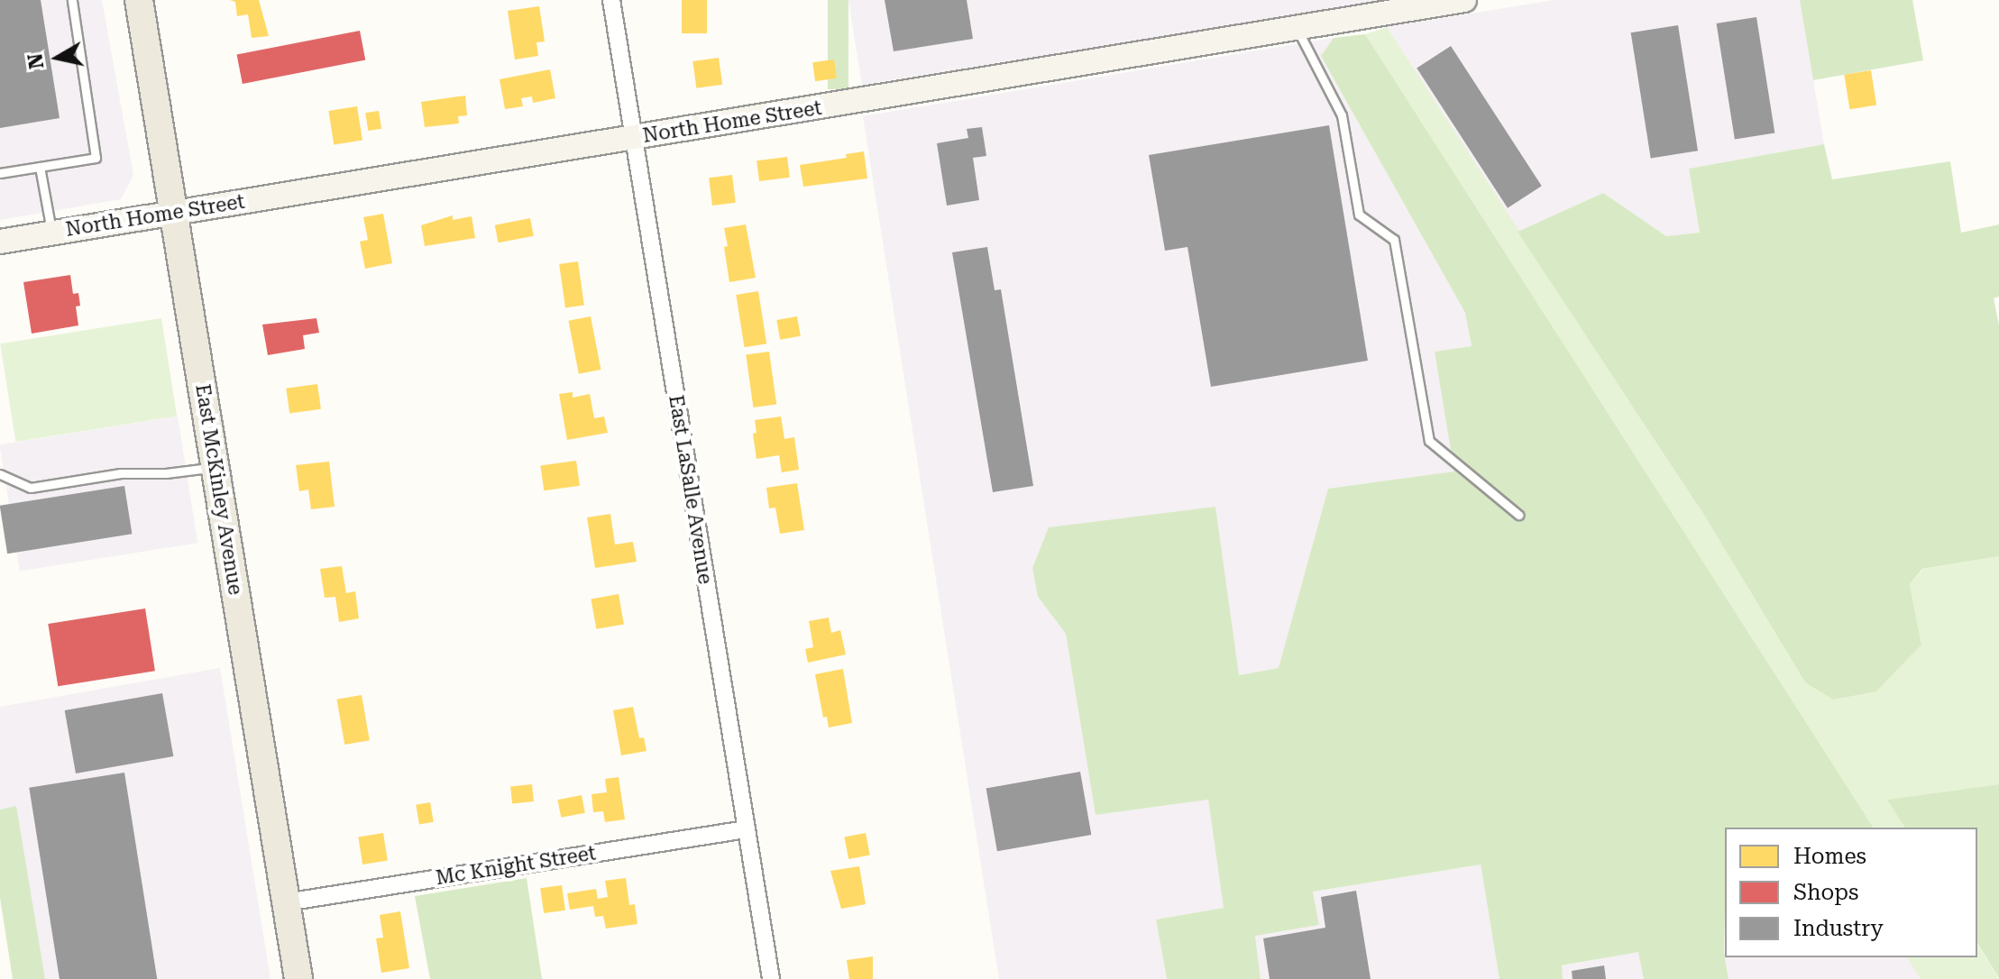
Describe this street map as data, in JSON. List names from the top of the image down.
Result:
{
  "streets": {
    "main road": ["East McKinley Avenue"],
    "street": ["North Home Street", "East LaSalle Avenue", "Mc Knight Street"]
  },
  "crossings": [
    ["North Home Street", "East McKinley Avenue"],
    ["North Home Street", "East LaSalle Avenue"],
    ["East McKinley Avenue", "Mc Knight Street"],
    ["East LaSalle Avenue", "Mc Knight Street"]
  ],
  "legend": ["Homes", "Shops", "Industry"],
  "north": "left"
}
